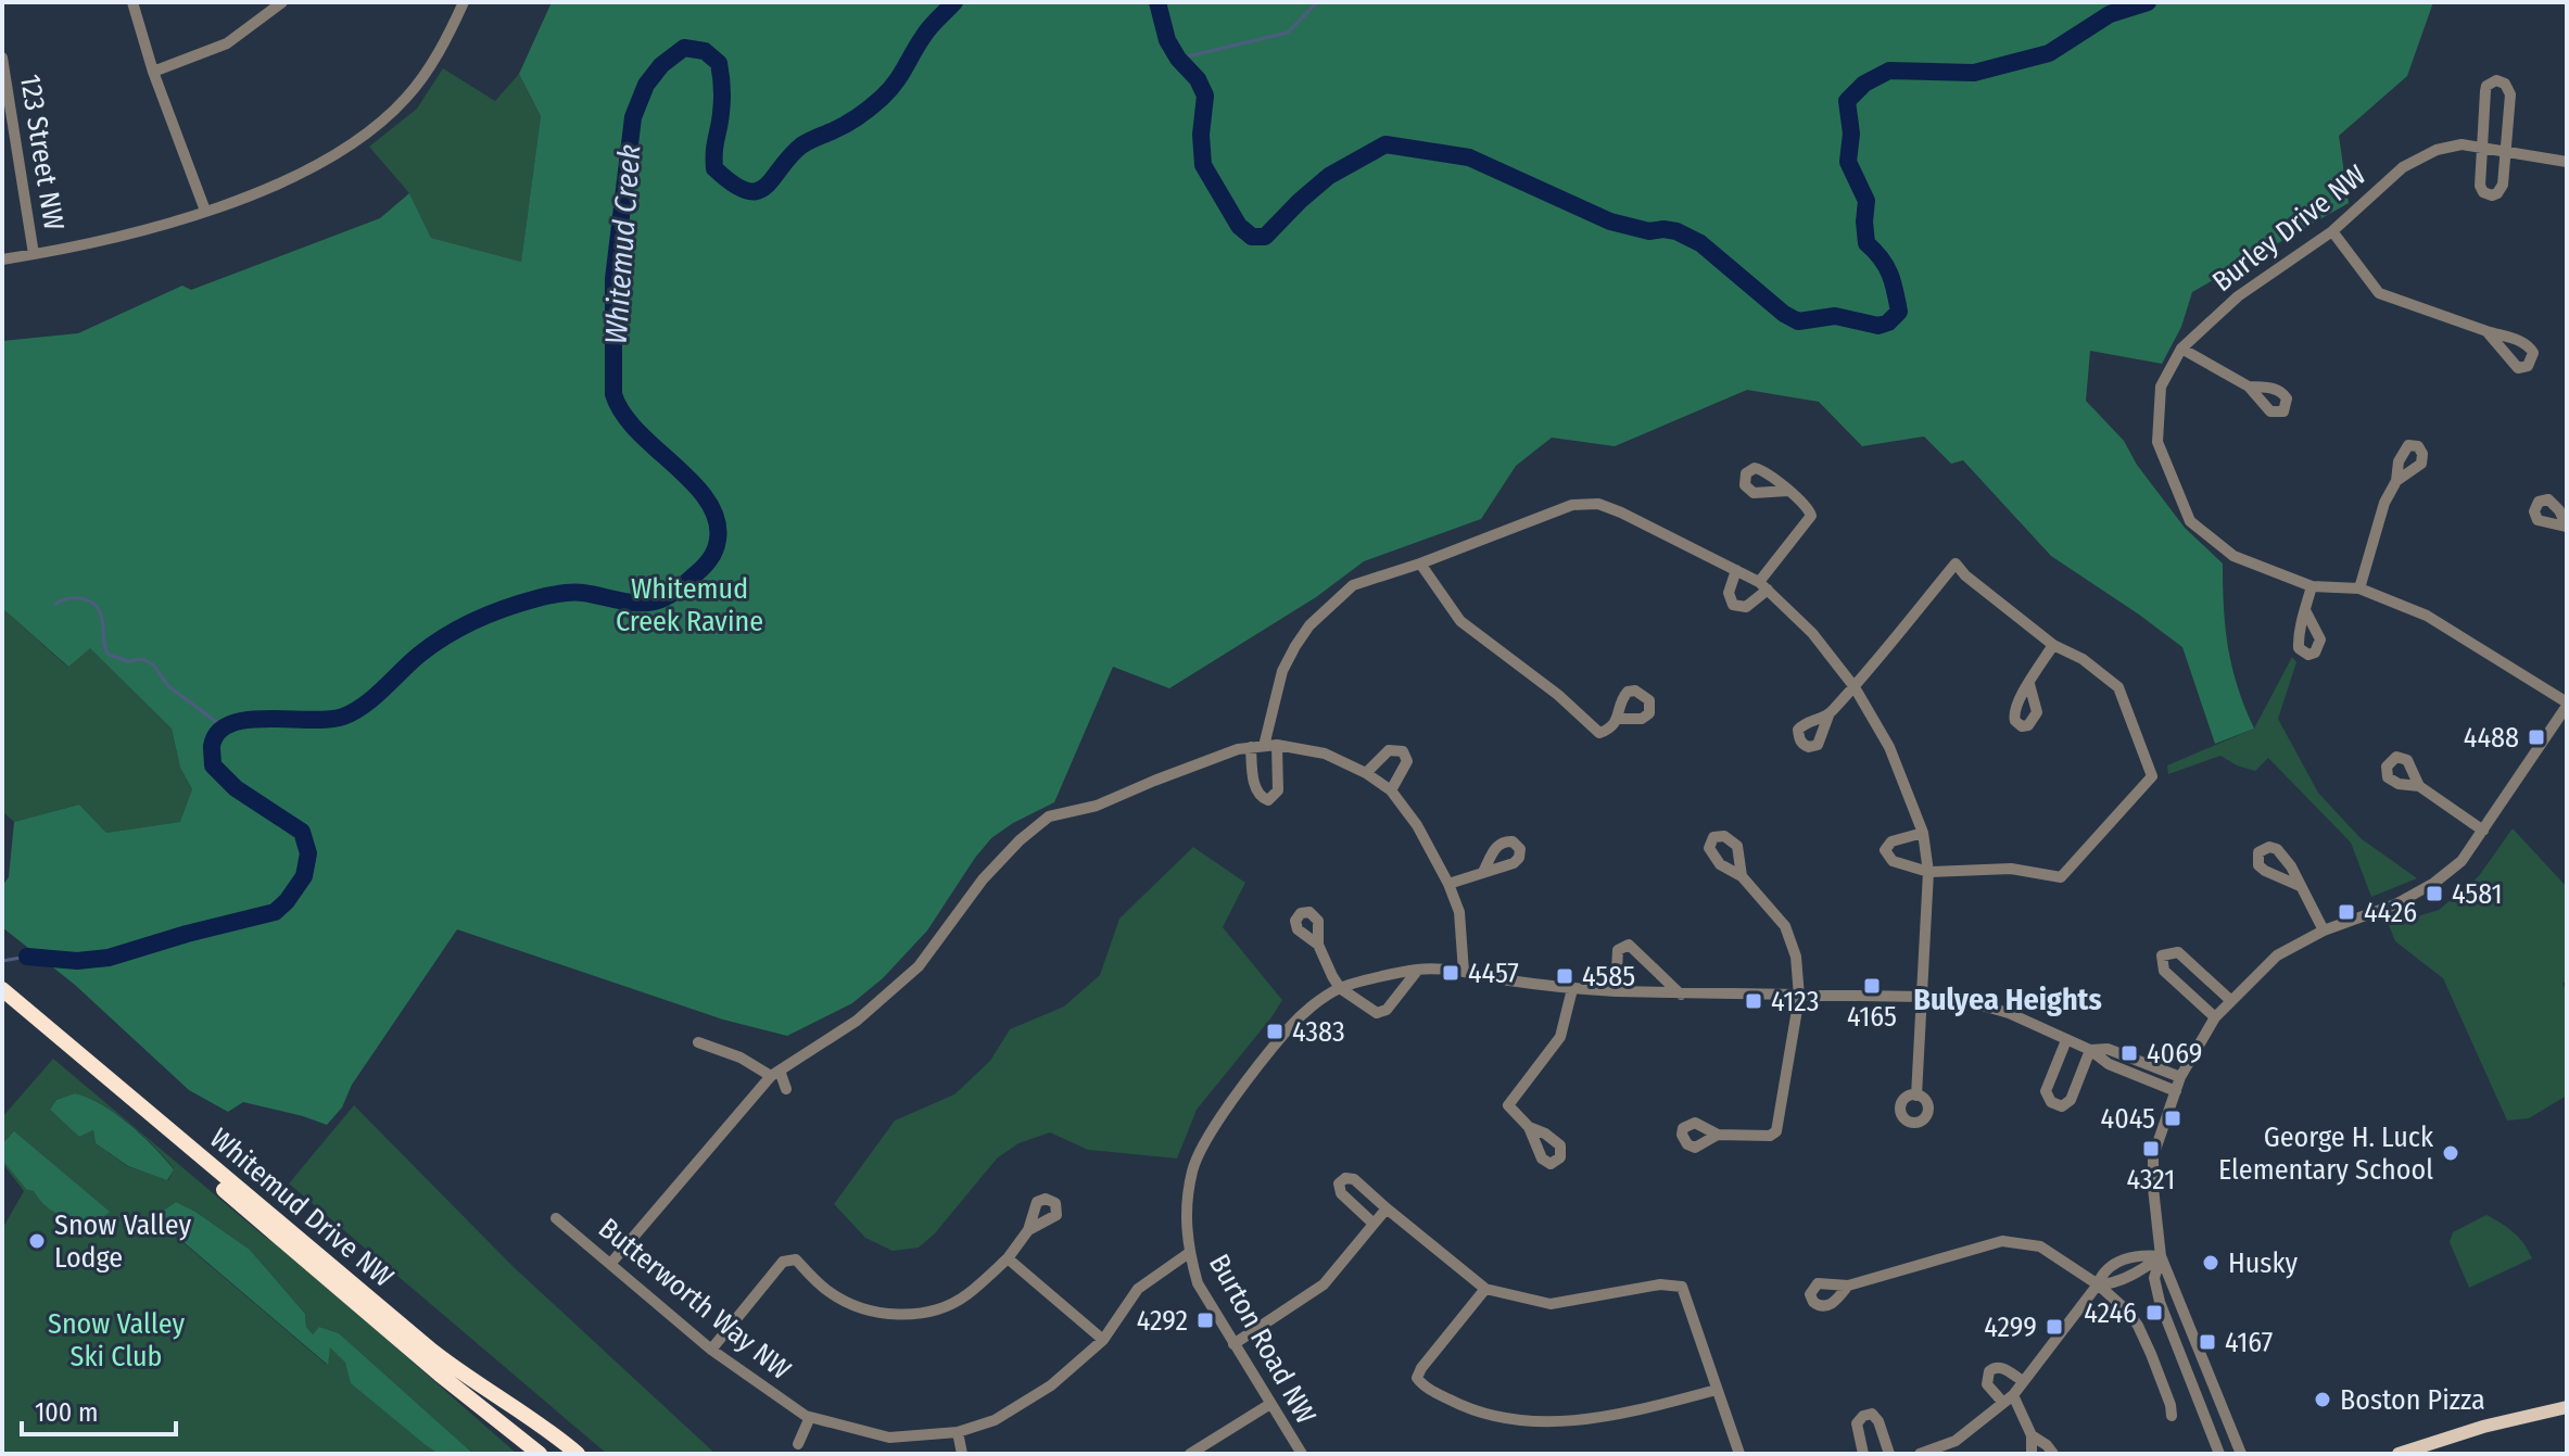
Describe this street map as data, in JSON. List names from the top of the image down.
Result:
{
  "streets": {
    "highway": ["Whitemud Drive NW"],
    "street": [
      "123 Street NW",
      "Burley Drive NW",
      "Butterworth Way NW",
      "Burton Road NW"
    ]
  },
  "crossings": [
    ["Butterworth Way NW", "Burton Road NW"]
  ],
  "districts": ["Bulyea Heights"],
  "water": ["Whitemud Creek"],
  "parks": ["Whitemud Creek Ravine", "Snow Valley Ski Club"],
  "places": {
    "transit": [
      "4488",
      "4581",
      "4426",
      "4457",
      "4585",
      "4165",
      "4123",
      "4383",
      "4069",
      "4045",
      "4321",
      "4246",
      "4292",
      "4299",
      "4167"
    ],
    "other": [
      "George H. Luck Elementary School",
      "Snow Valley Lodge",
      "Husky",
      "Boston Pizza"
    ]
  },
  "scale_bar": "100 m"
}
